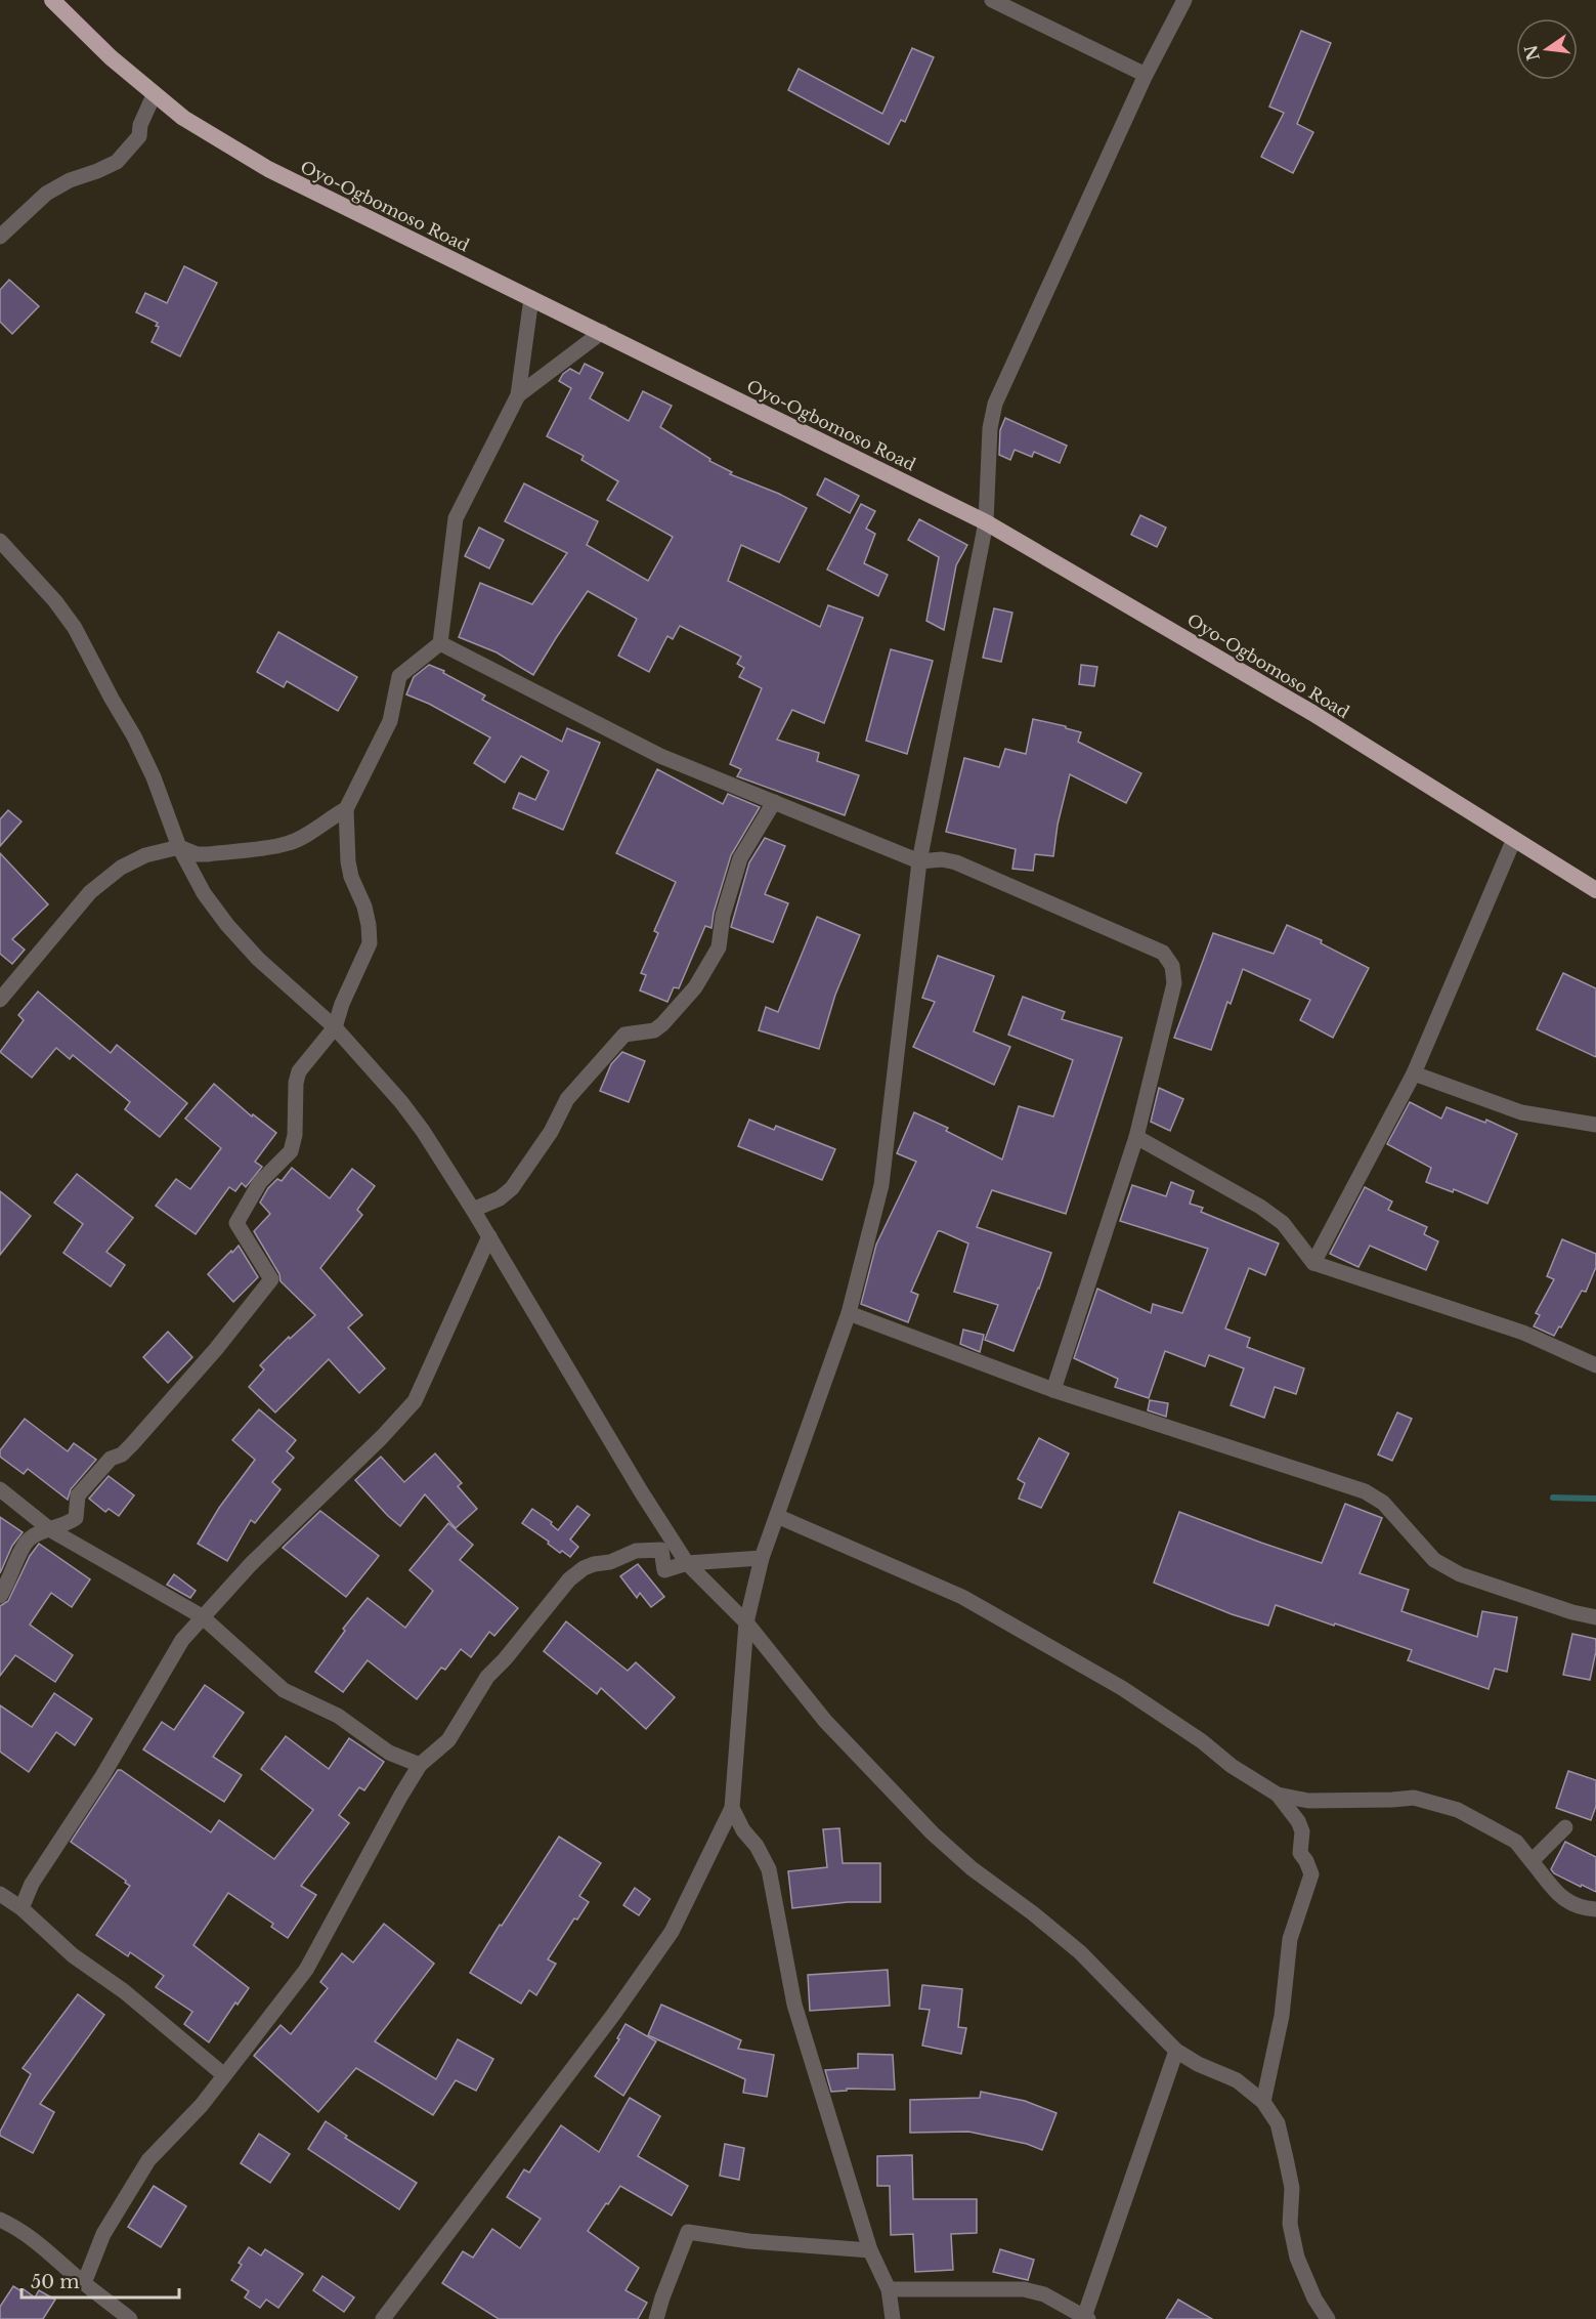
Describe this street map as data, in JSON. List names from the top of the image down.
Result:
{
  "streets": {
    "highway": ["Oyo-Ogbomoso Road"]
  },
  "scale_bar": "50 m",
  "north": "left"
}
